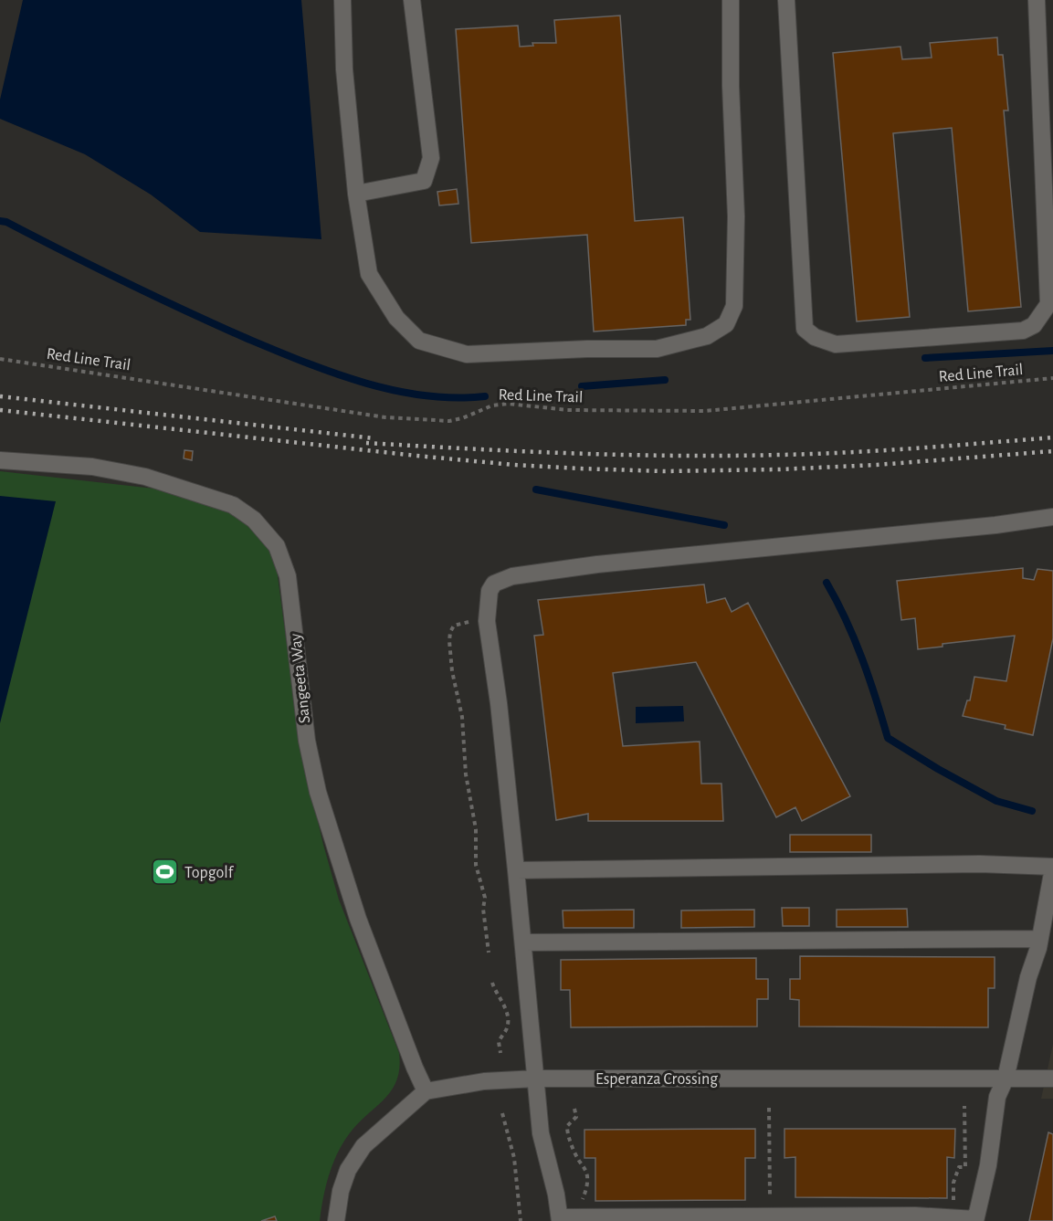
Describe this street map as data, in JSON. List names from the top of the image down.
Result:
{
  "streets": {
    "street": ["Sangeeta Way", "Esperanza Crossing"],
    "path": ["Red Line Trail"]
  },
  "crossings": [
    ["Sangeeta Way", "Esperanza Crossing"]
  ],
  "places": {
    "sports": ["Topgolf"]
  }
}
